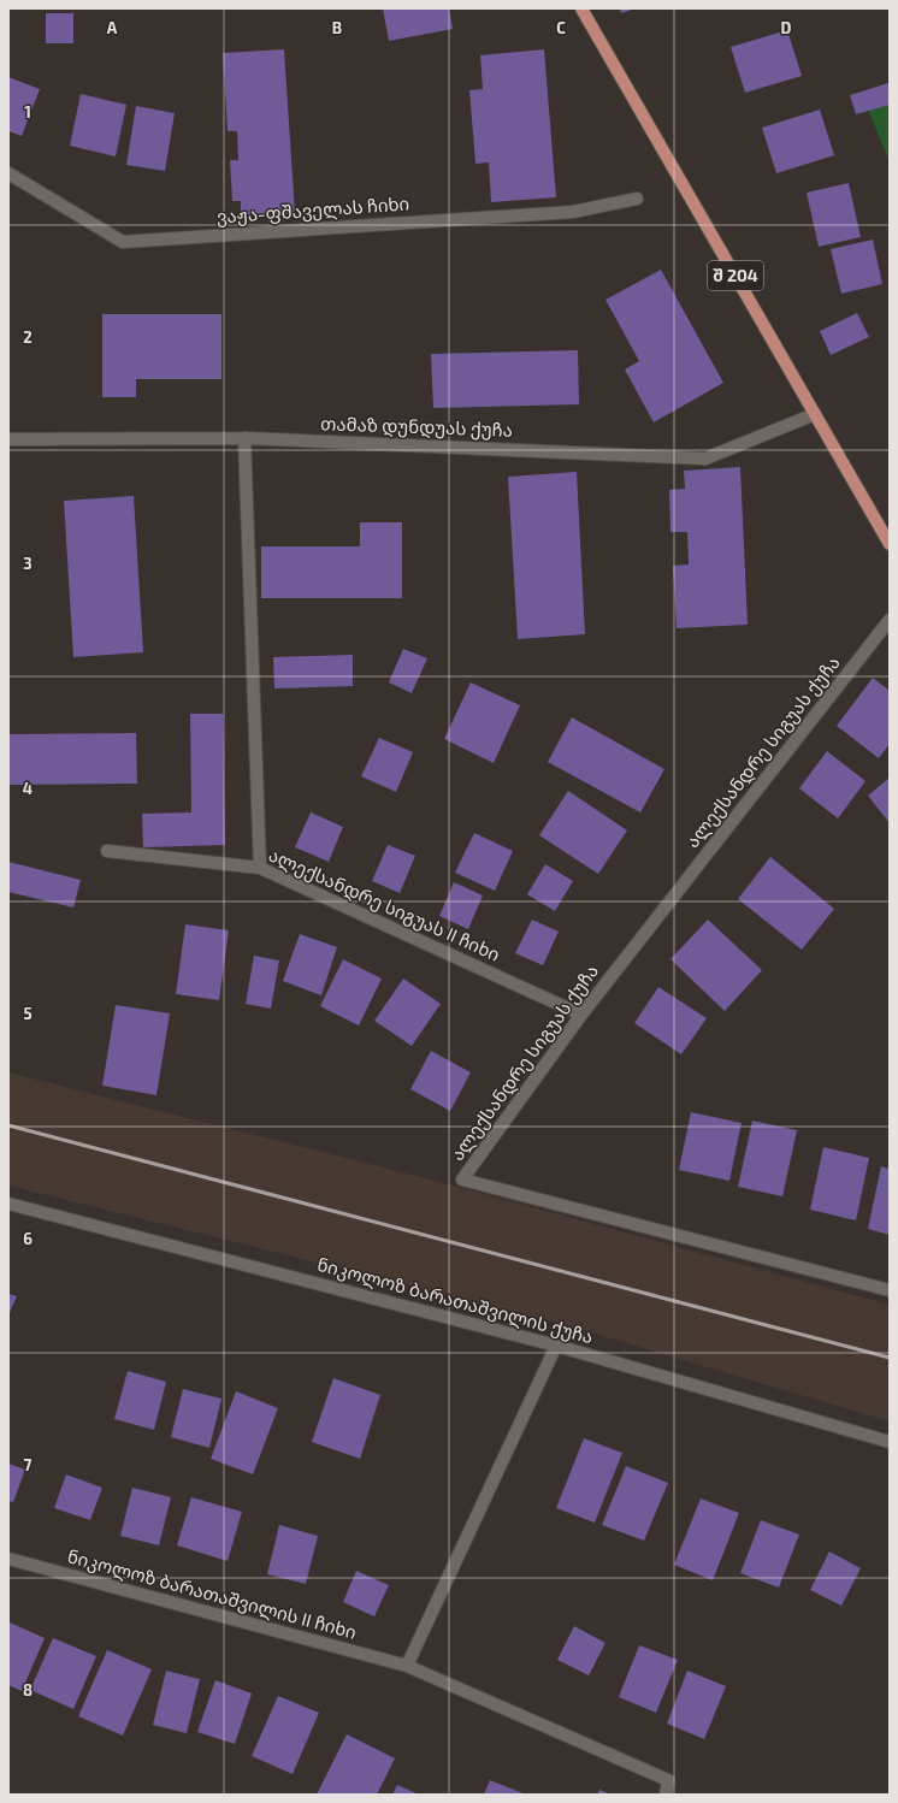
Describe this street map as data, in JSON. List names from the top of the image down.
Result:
{
  "streets": {
    "main road": ["შ 204"],
    "street": [
      "ვაჟა-ფშაველას ჩიხი",
      "თამაზ დუნდუას ქუჩა",
      "ალექსანდრე სიგუას ქუჩა",
      "ალექსანდრე სიგუას II ჩიხი",
      "ნიკოლოზ ბარათაშვილის ქუჩა",
      "ნიკოლოზ ბარათაშვილის II ჩიხი"
    ]
  },
  "crossings": [
    ["შ 204", "თამაზ დუნდუას ქუჩა"],
    ["ალექსანდრე სიგუას ქუჩა", "ალექსანდრე სიგუას II ჩიხი"]
  ],
  "grid": {
    "columns": [
      "A",
      "B",
      "C",
      "D"
    ],
    "rows": [
      "1",
      "2",
      "3",
      "4",
      "5",
      "6",
      "7",
      "8"
    ]
  }
}
